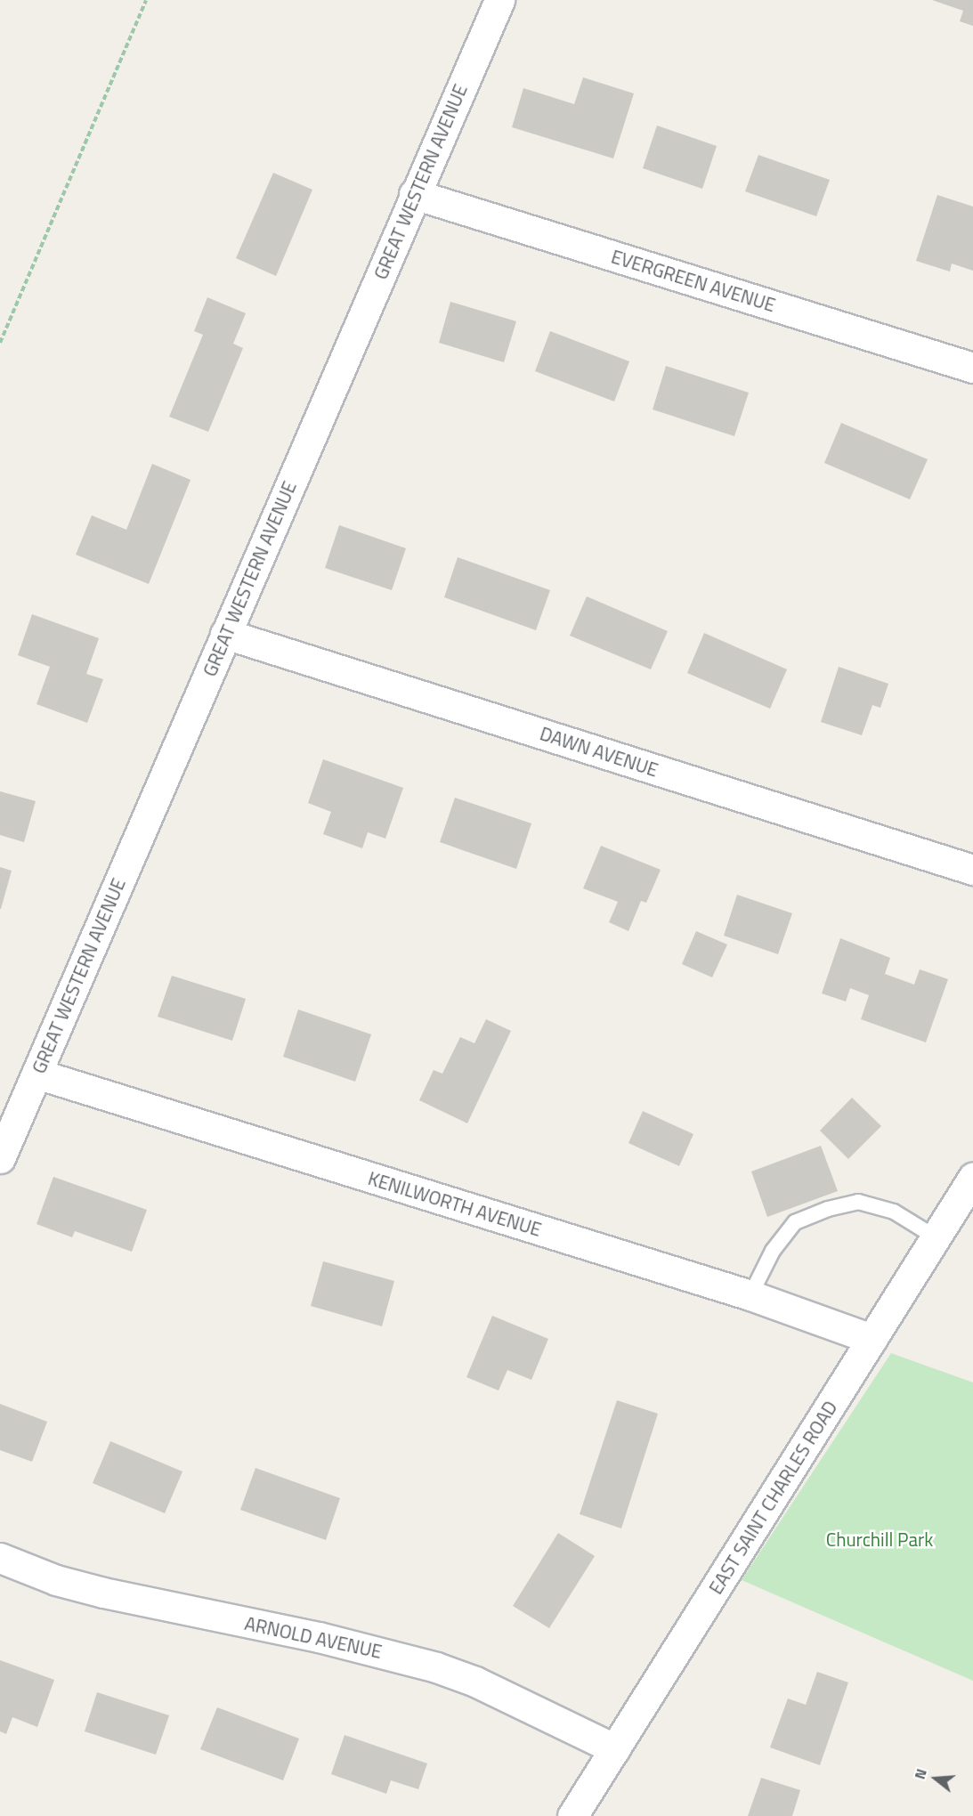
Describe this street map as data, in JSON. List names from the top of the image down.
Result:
{
  "streets": {
    "street": [
      "GREAT WESTERN AVENUE",
      "EVERGREEN AVENUE",
      "DAWN AVENUE",
      "KENILWORTH AVENUE",
      "EAST SAINT CHARLES ROAD",
      "ARNOLD AVENUE"
    ]
  },
  "crossings": [
    ["GREAT WESTERN AVENUE", "EVERGREEN AVENUE"],
    ["GREAT WESTERN AVENUE", "DAWN AVENUE"],
    ["GREAT WESTERN AVENUE", "KENILWORTH AVENUE"],
    ["KENILWORTH AVENUE", "EAST SAINT CHARLES ROAD"],
    ["EAST SAINT CHARLES ROAD", "ARNOLD AVENUE"]
  ],
  "parks": ["Churchill Park"],
  "north": "left"
}
